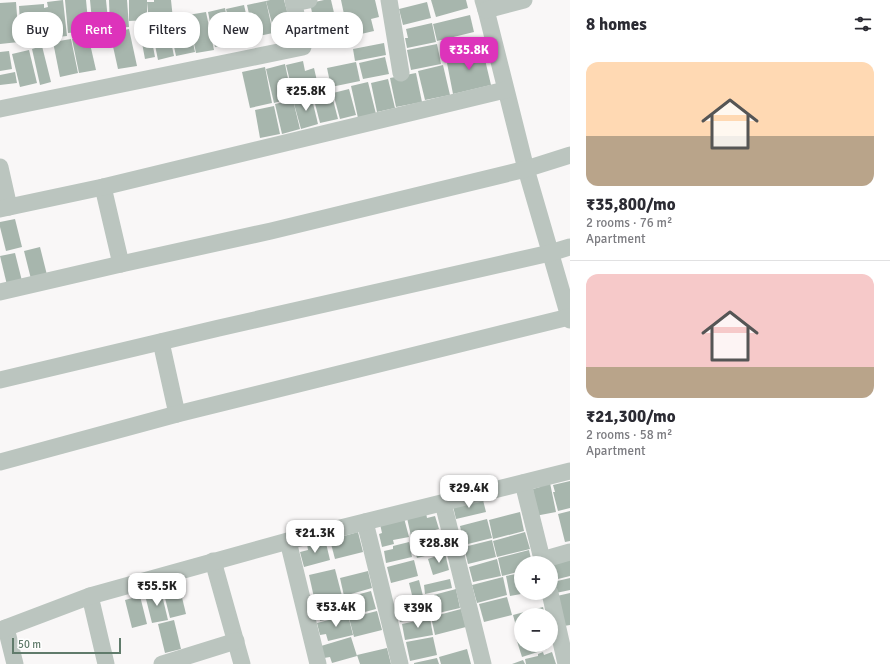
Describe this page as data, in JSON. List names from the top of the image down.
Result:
{
  "scale_bar": "50 m",
  "page": {
    "heading": "8 homes",
    "chip": [
      "Buy",
      "Rent",
      "Filters",
      "New",
      "Apartment"
    ],
    "price": [
      "₹35.8K",
      "₹25.8K",
      "₹29.4K",
      "₹21.3K",
      "₹28.8K",
      "₹55.5K",
      "₹53.4K",
      "₹39K"
    ],
    "list": [
      {
        "name": "₹35,800/mo",
        "note": "2 rooms · 76 m² · Apartment"
      },
      {
        "name": "₹21,300/mo",
        "note": "2 rooms · 58 m² · Apartment"
      }
    ],
    "map_buttons": ["+", "−"],
    "scale": "50 m"
  }
}
